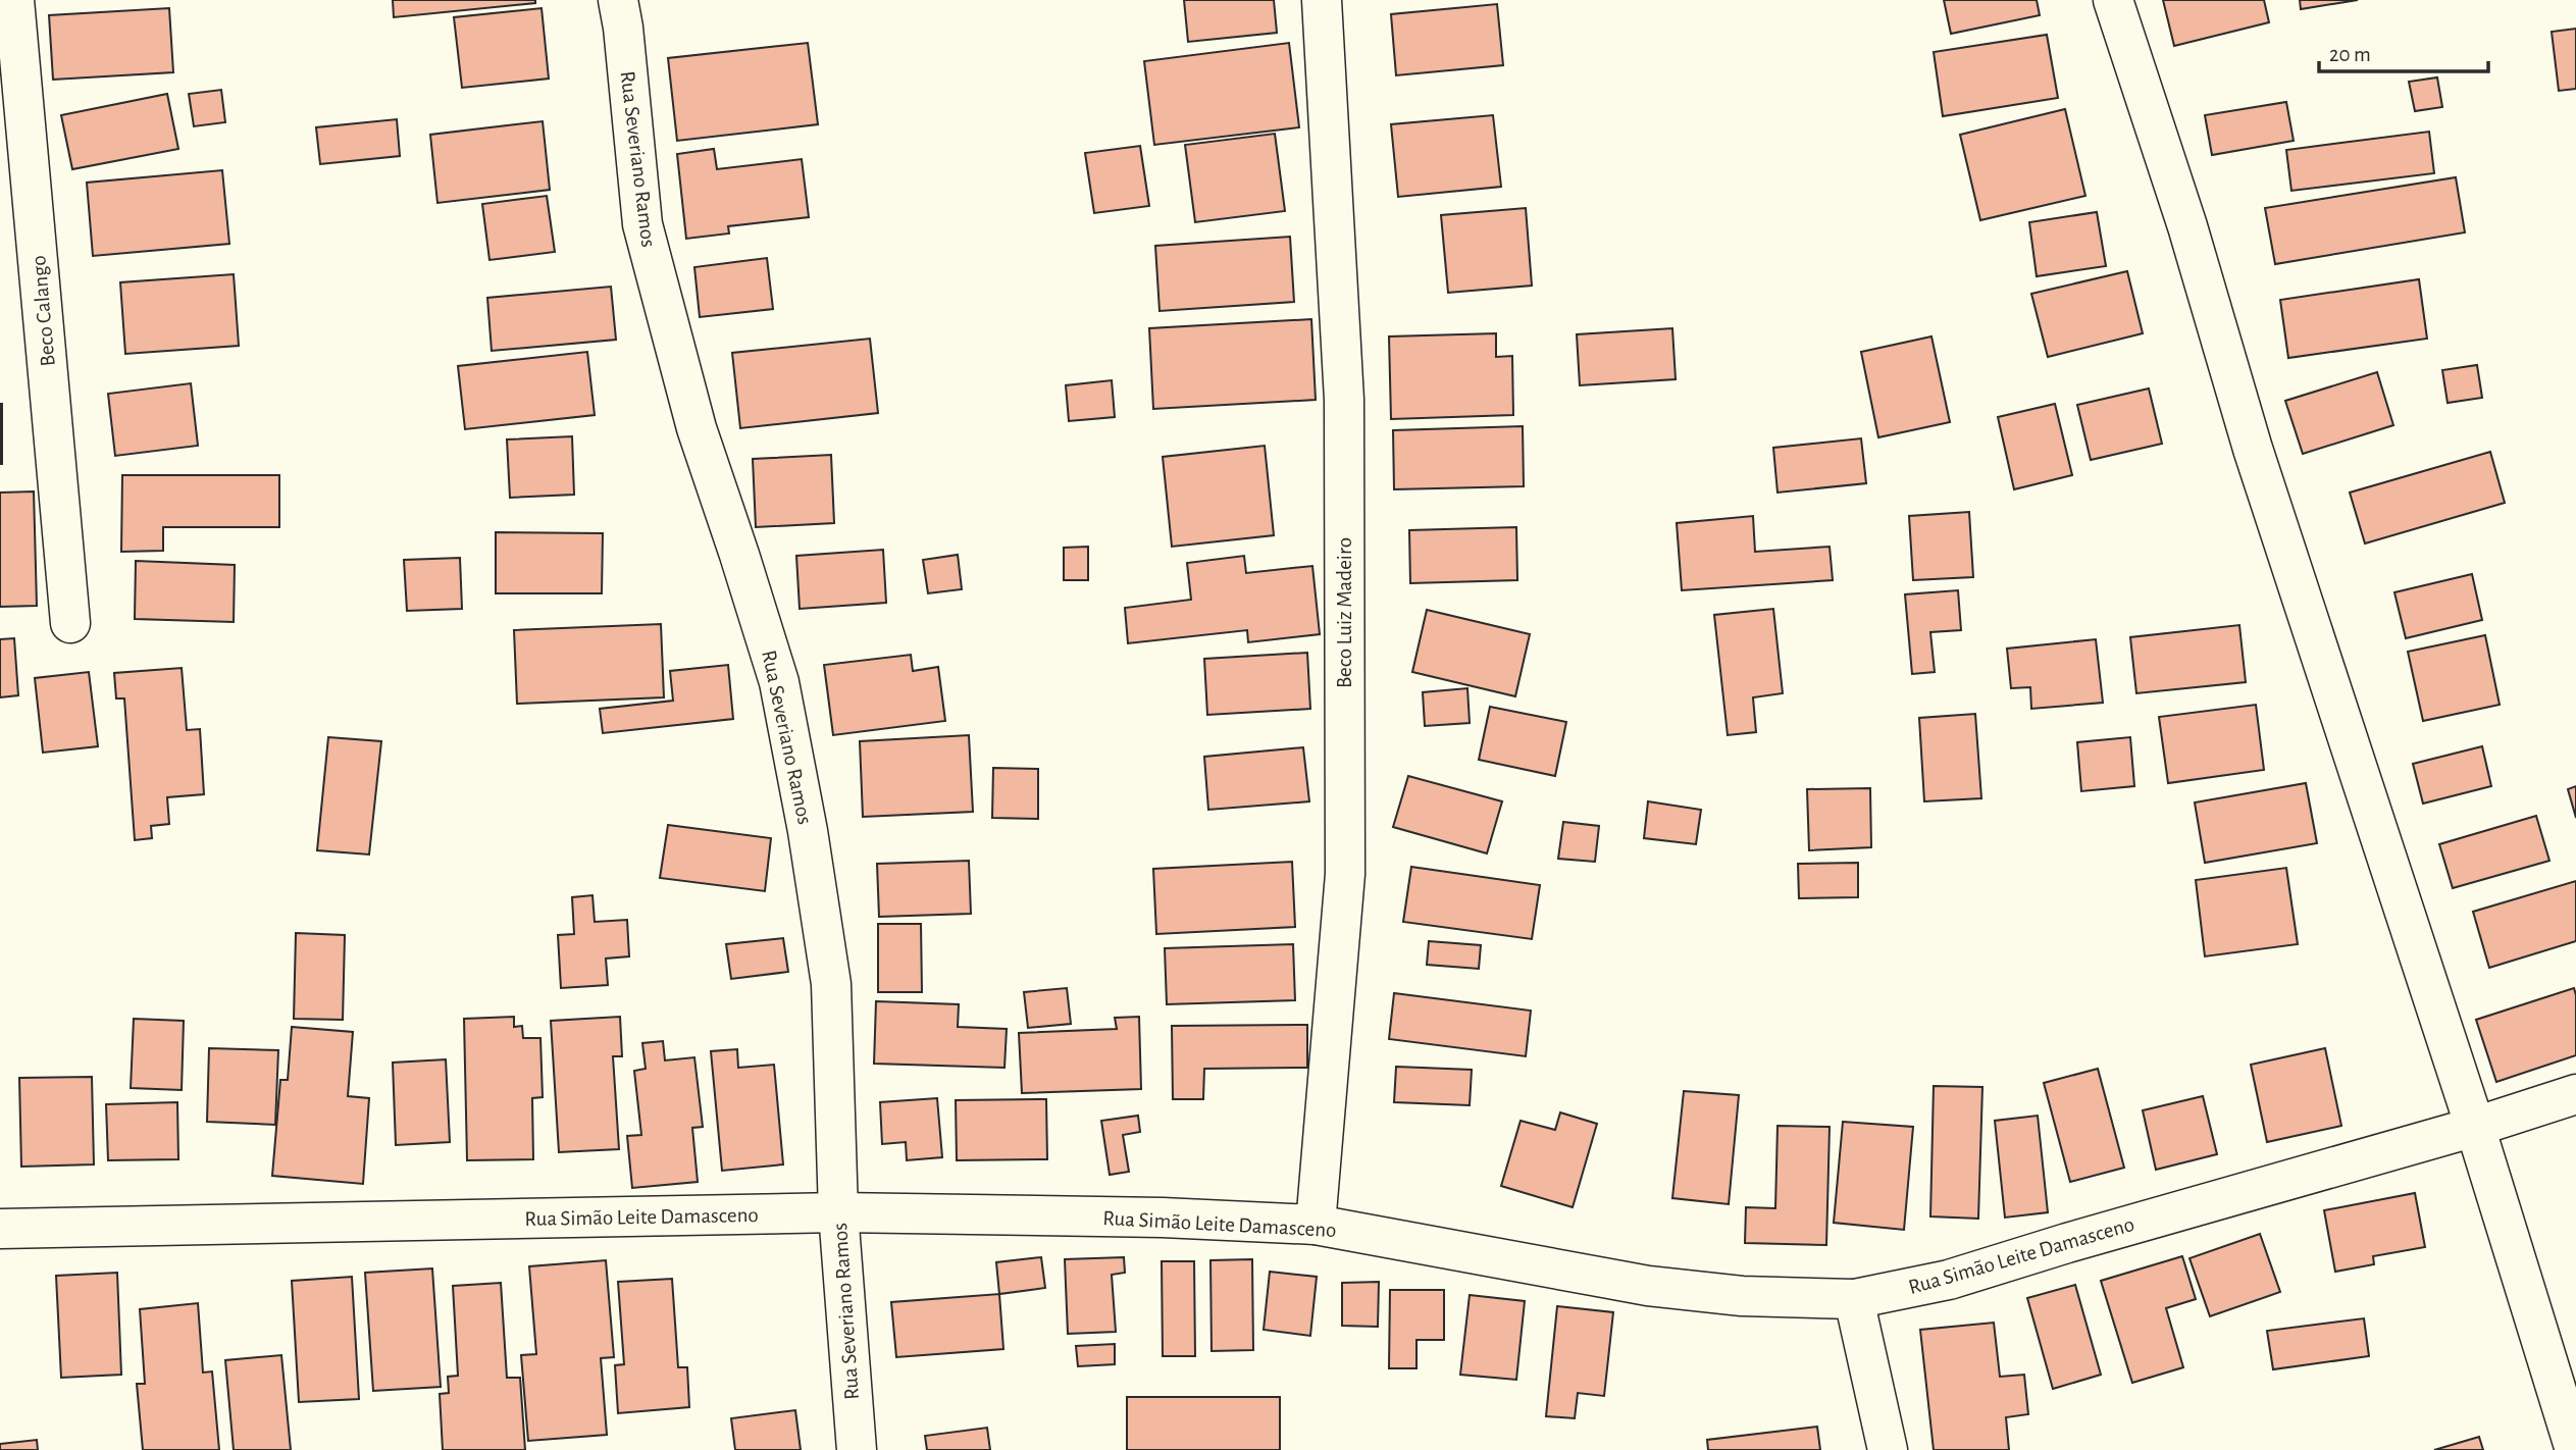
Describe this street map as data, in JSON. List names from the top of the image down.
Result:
{
  "streets": {
    "street": [
      "Rua Severiano Ramos",
      "Beco Calango",
      "Beco Luiz Madeiro",
      "Rua Simão Leite Damasceno"
    ]
  },
  "crossings": [
    ["Rua Severiano Ramos", "Rua Simão Leite Damasceno"],
    ["Beco Luiz Madeiro", "Rua Simão Leite Damasceno"]
  ],
  "scale_bar": "20 m"
}
